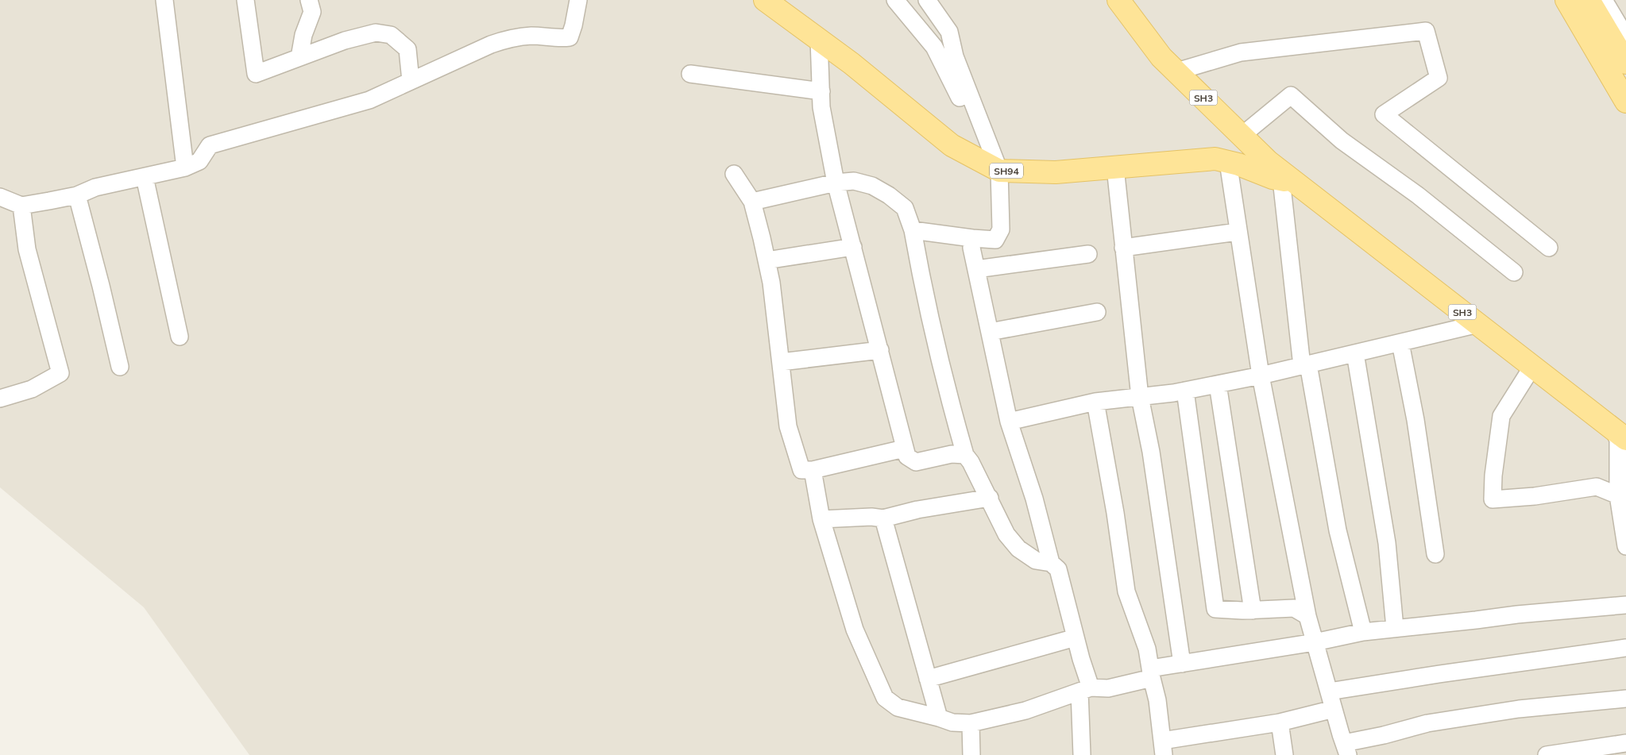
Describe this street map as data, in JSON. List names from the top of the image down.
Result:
{
  "streets": {
    "main road": ["SH3", "SH94"]
  },
  "crossings": [
    ["SH3", "SH94"]
  ]
}
